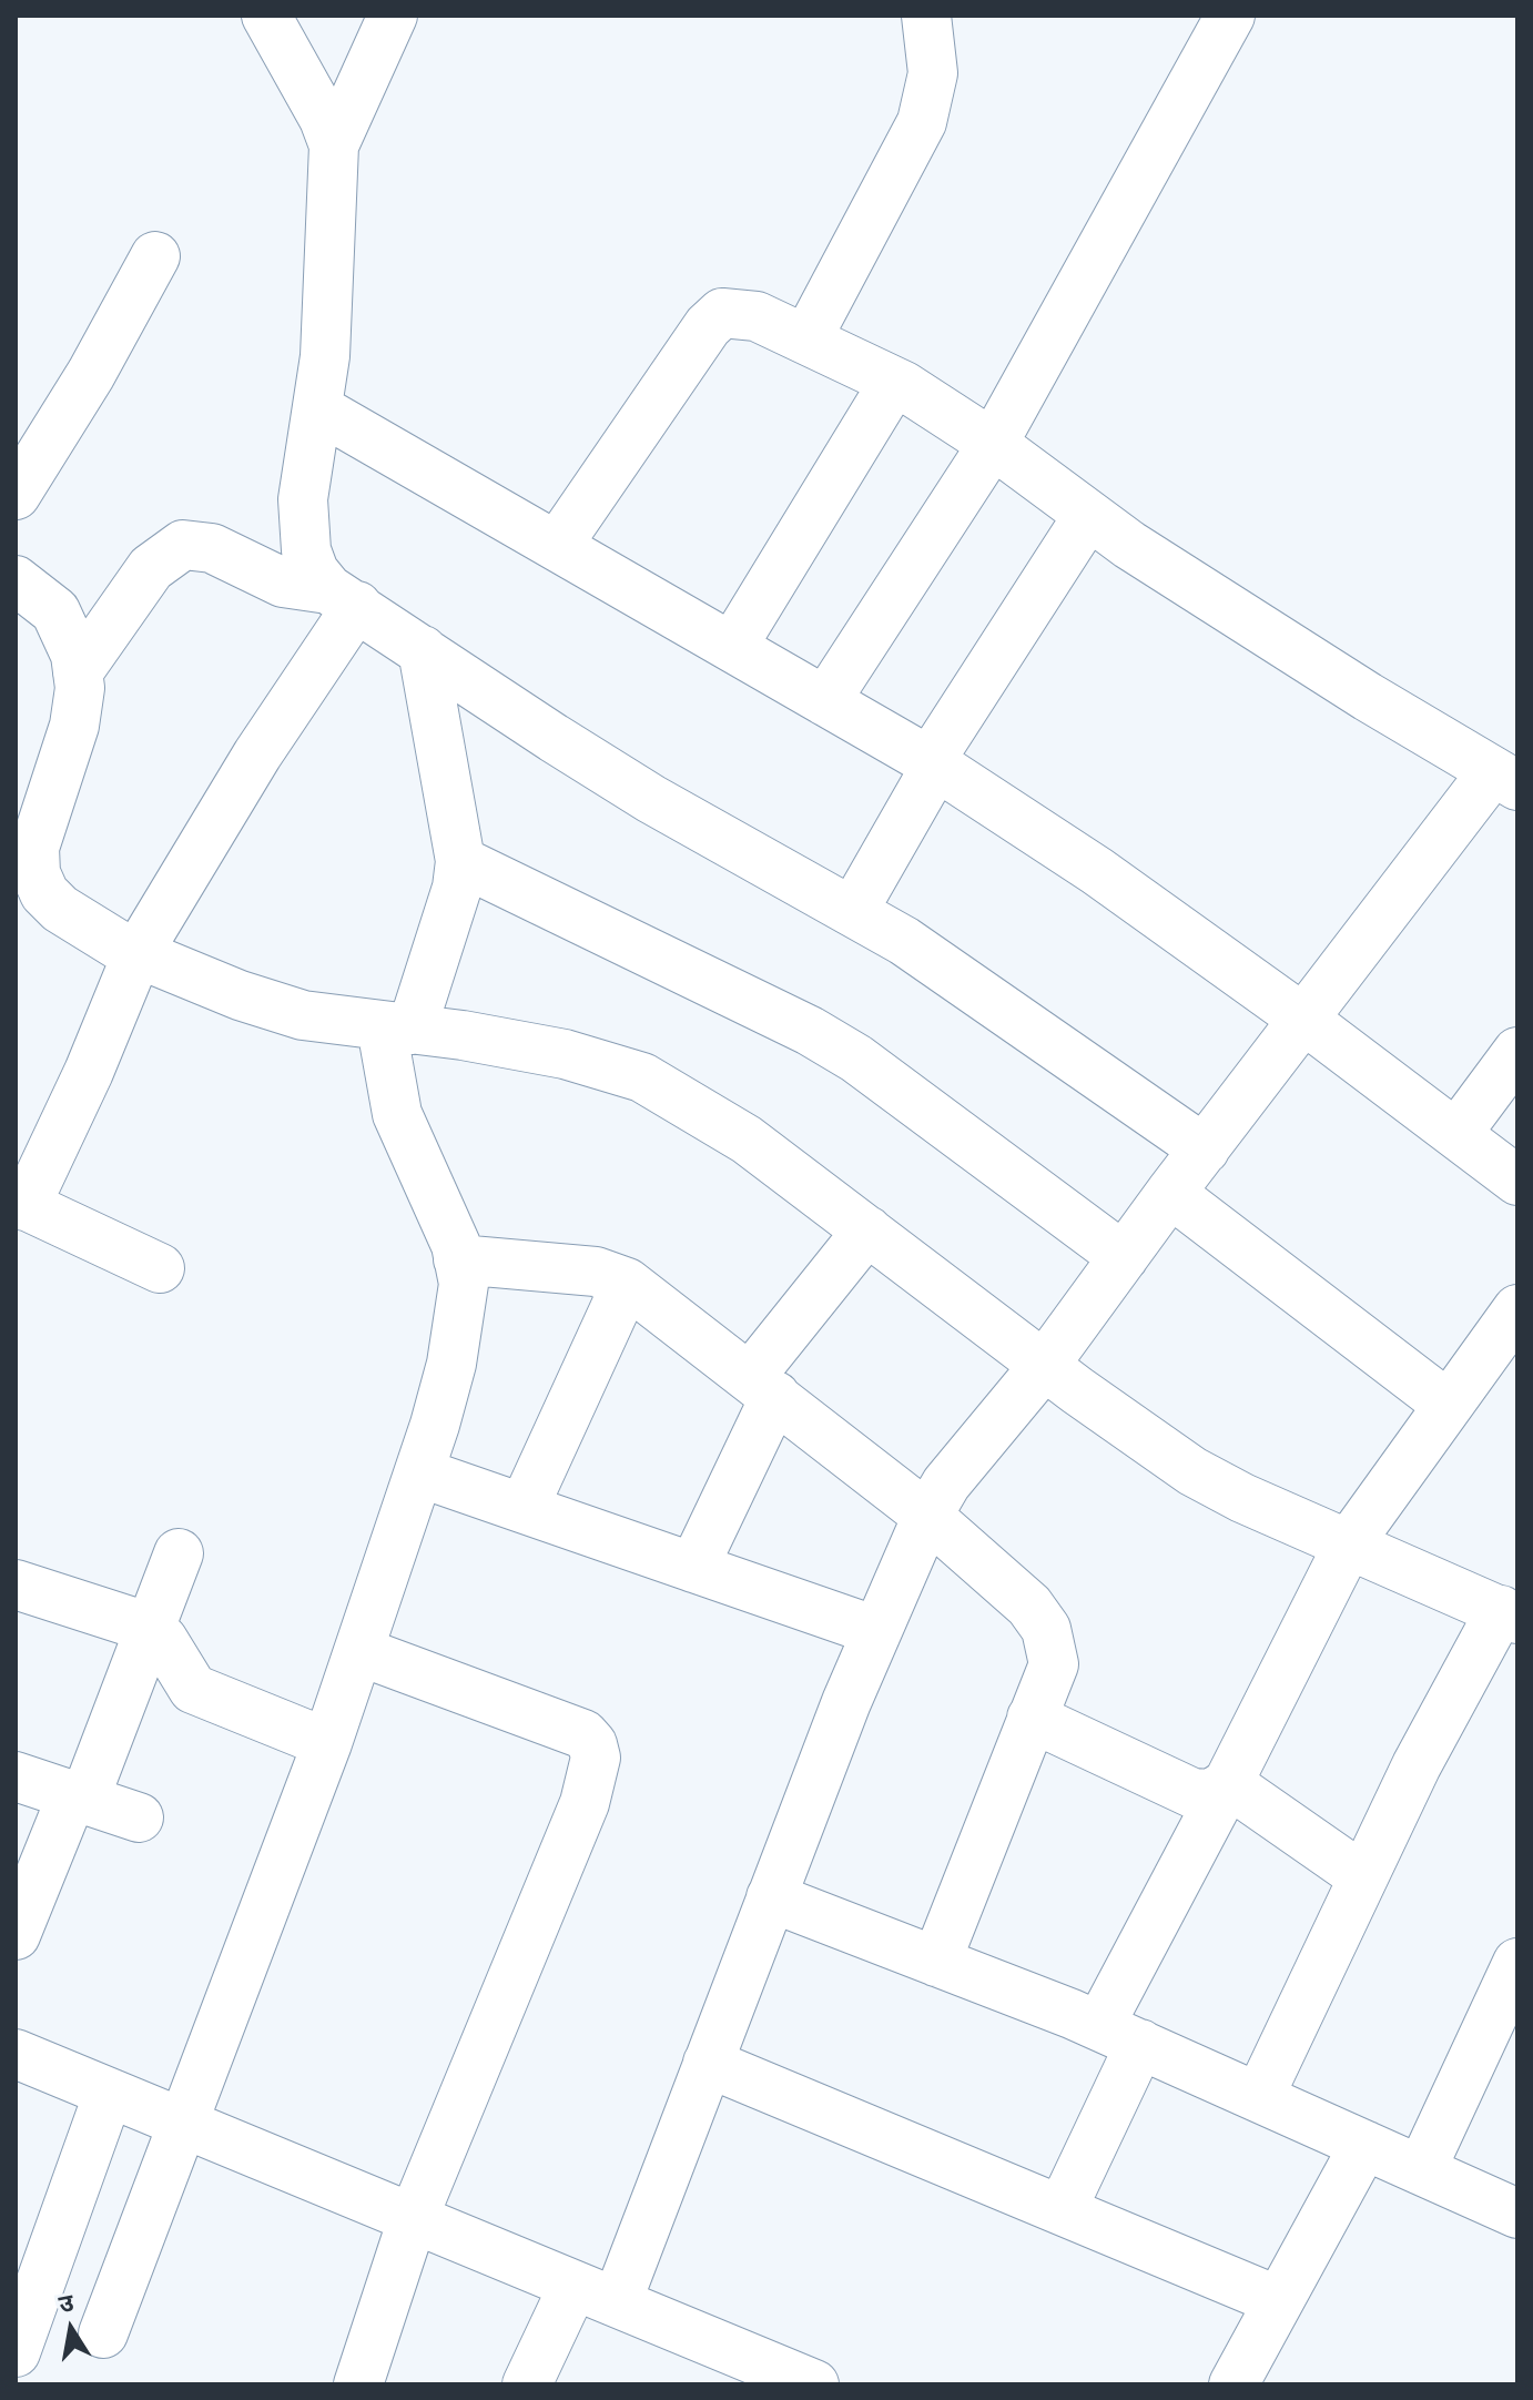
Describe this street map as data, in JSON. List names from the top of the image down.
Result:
{
  "north": "top"
}
